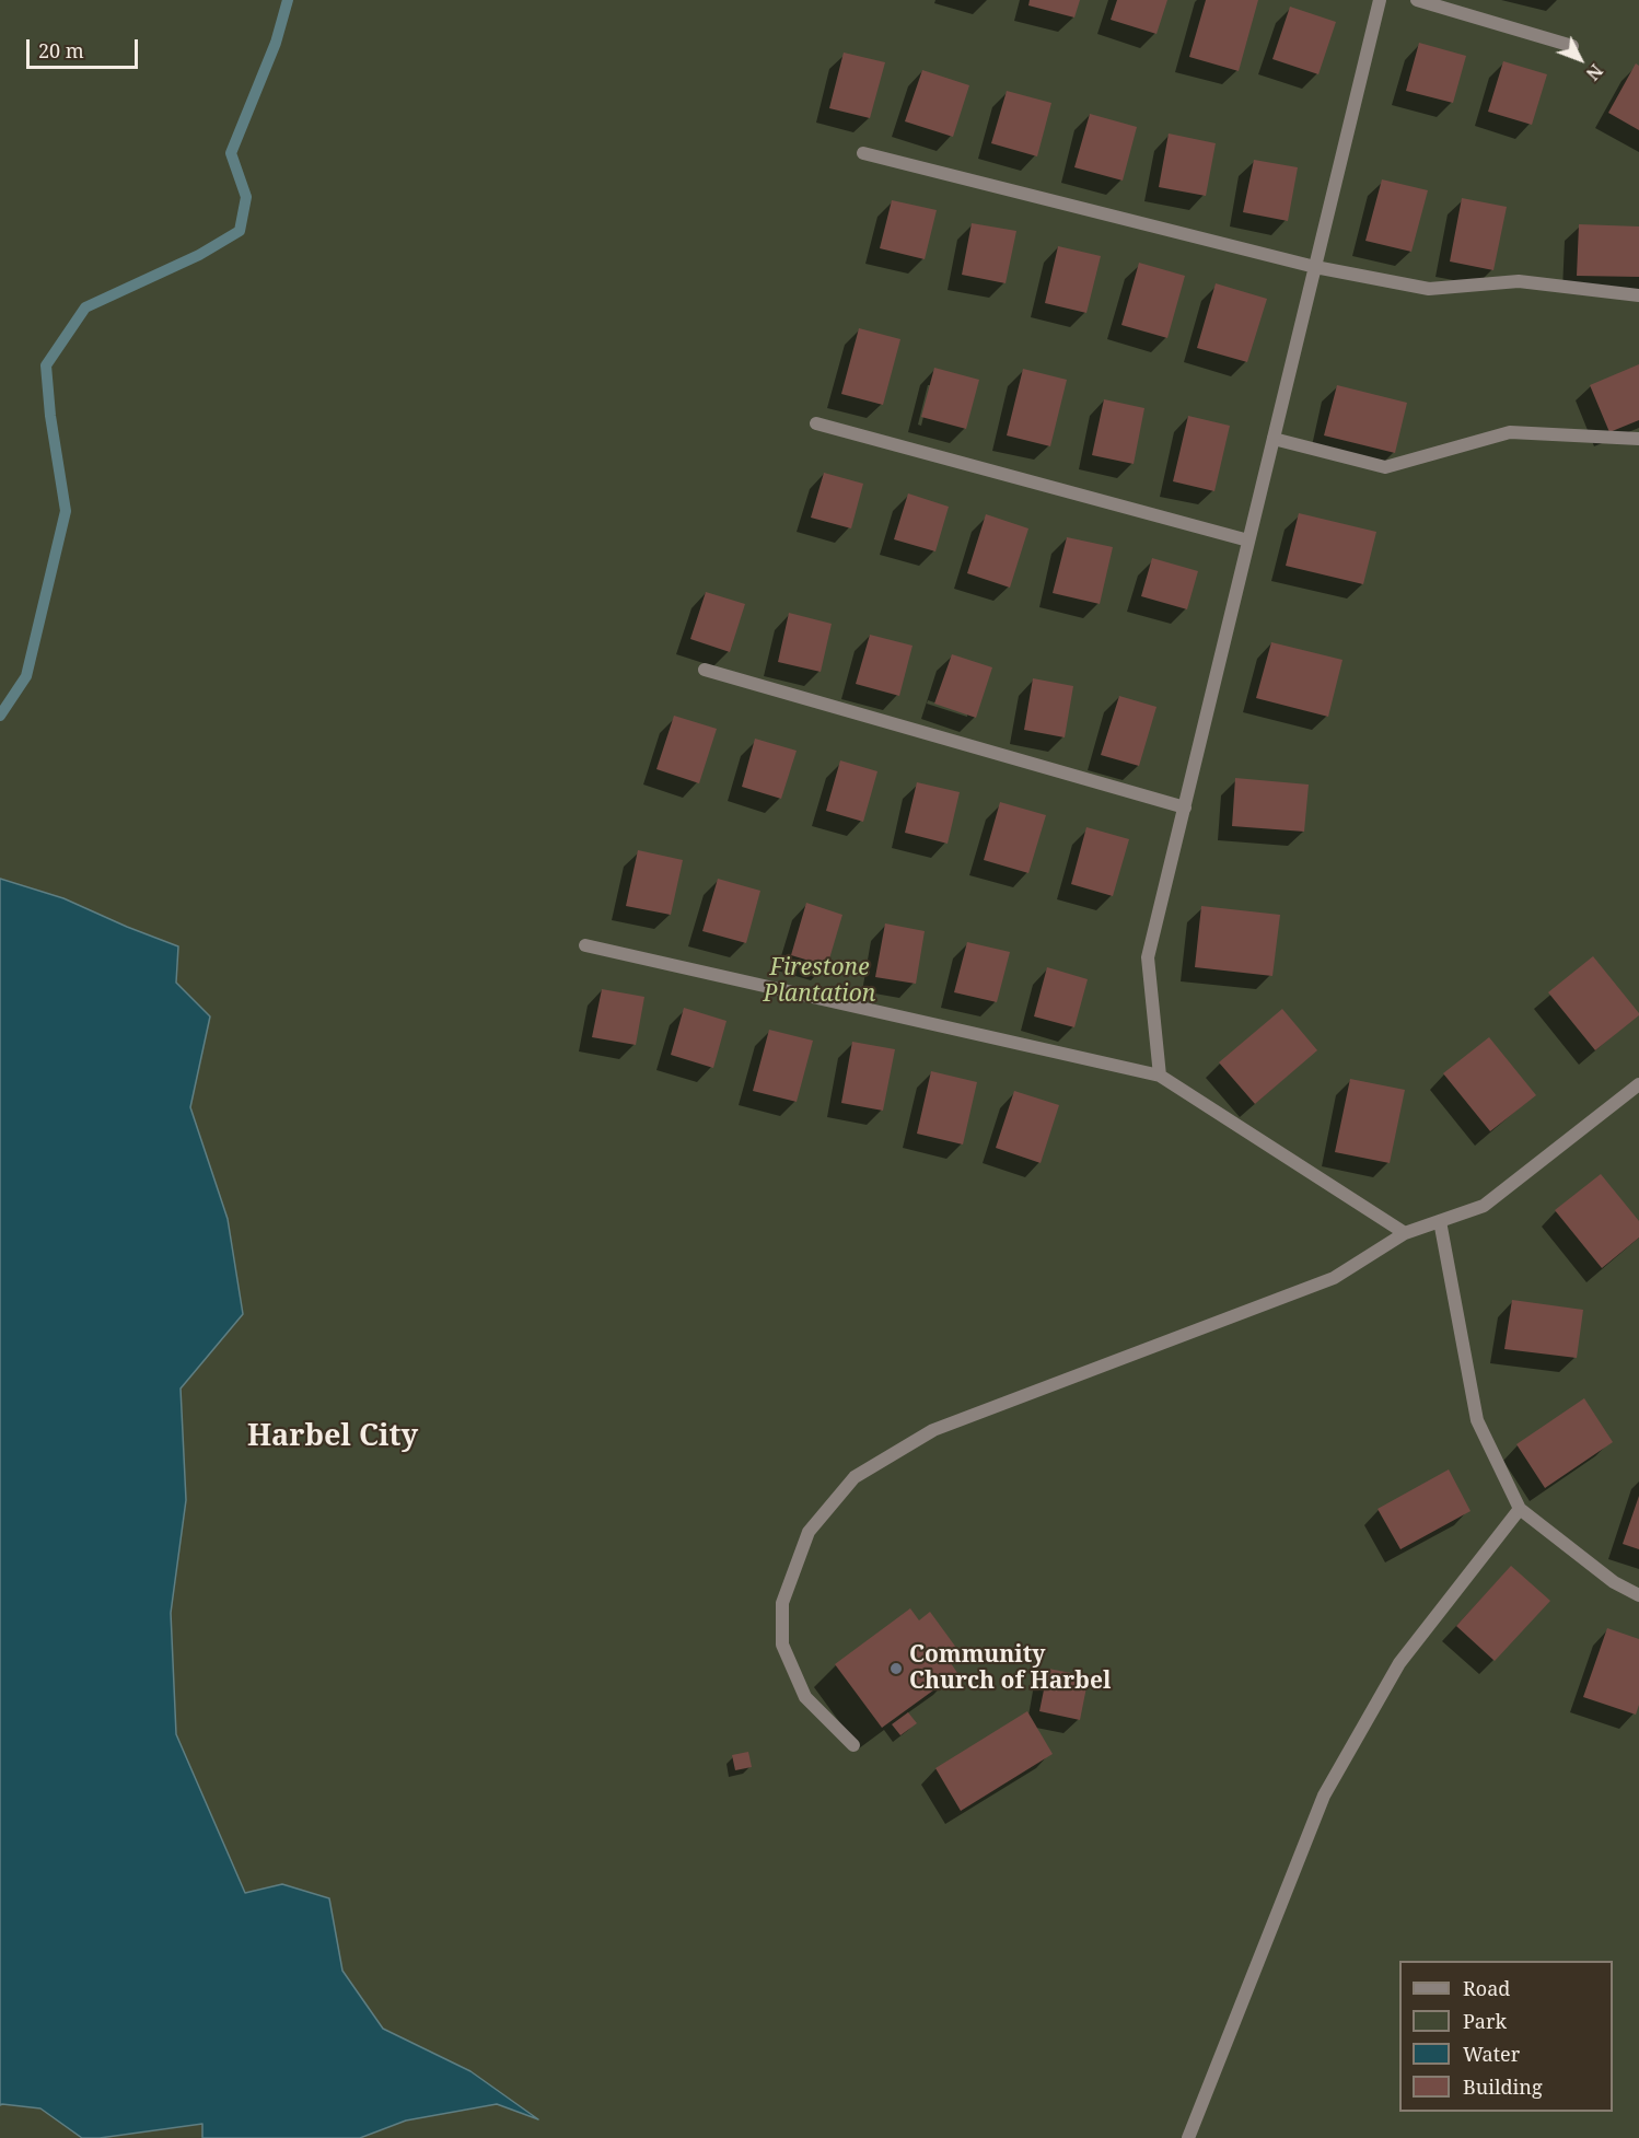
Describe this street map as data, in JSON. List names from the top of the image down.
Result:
{
  "districts": ["Harbel City"],
  "parks": ["Firestone Plantation"],
  "places": ["Community Church of Harbel"],
  "legend": [
    "Road",
    "Park",
    "Water",
    "Building"
  ],
  "scale_bar": "20 m",
  "north": "bottom right"
}
